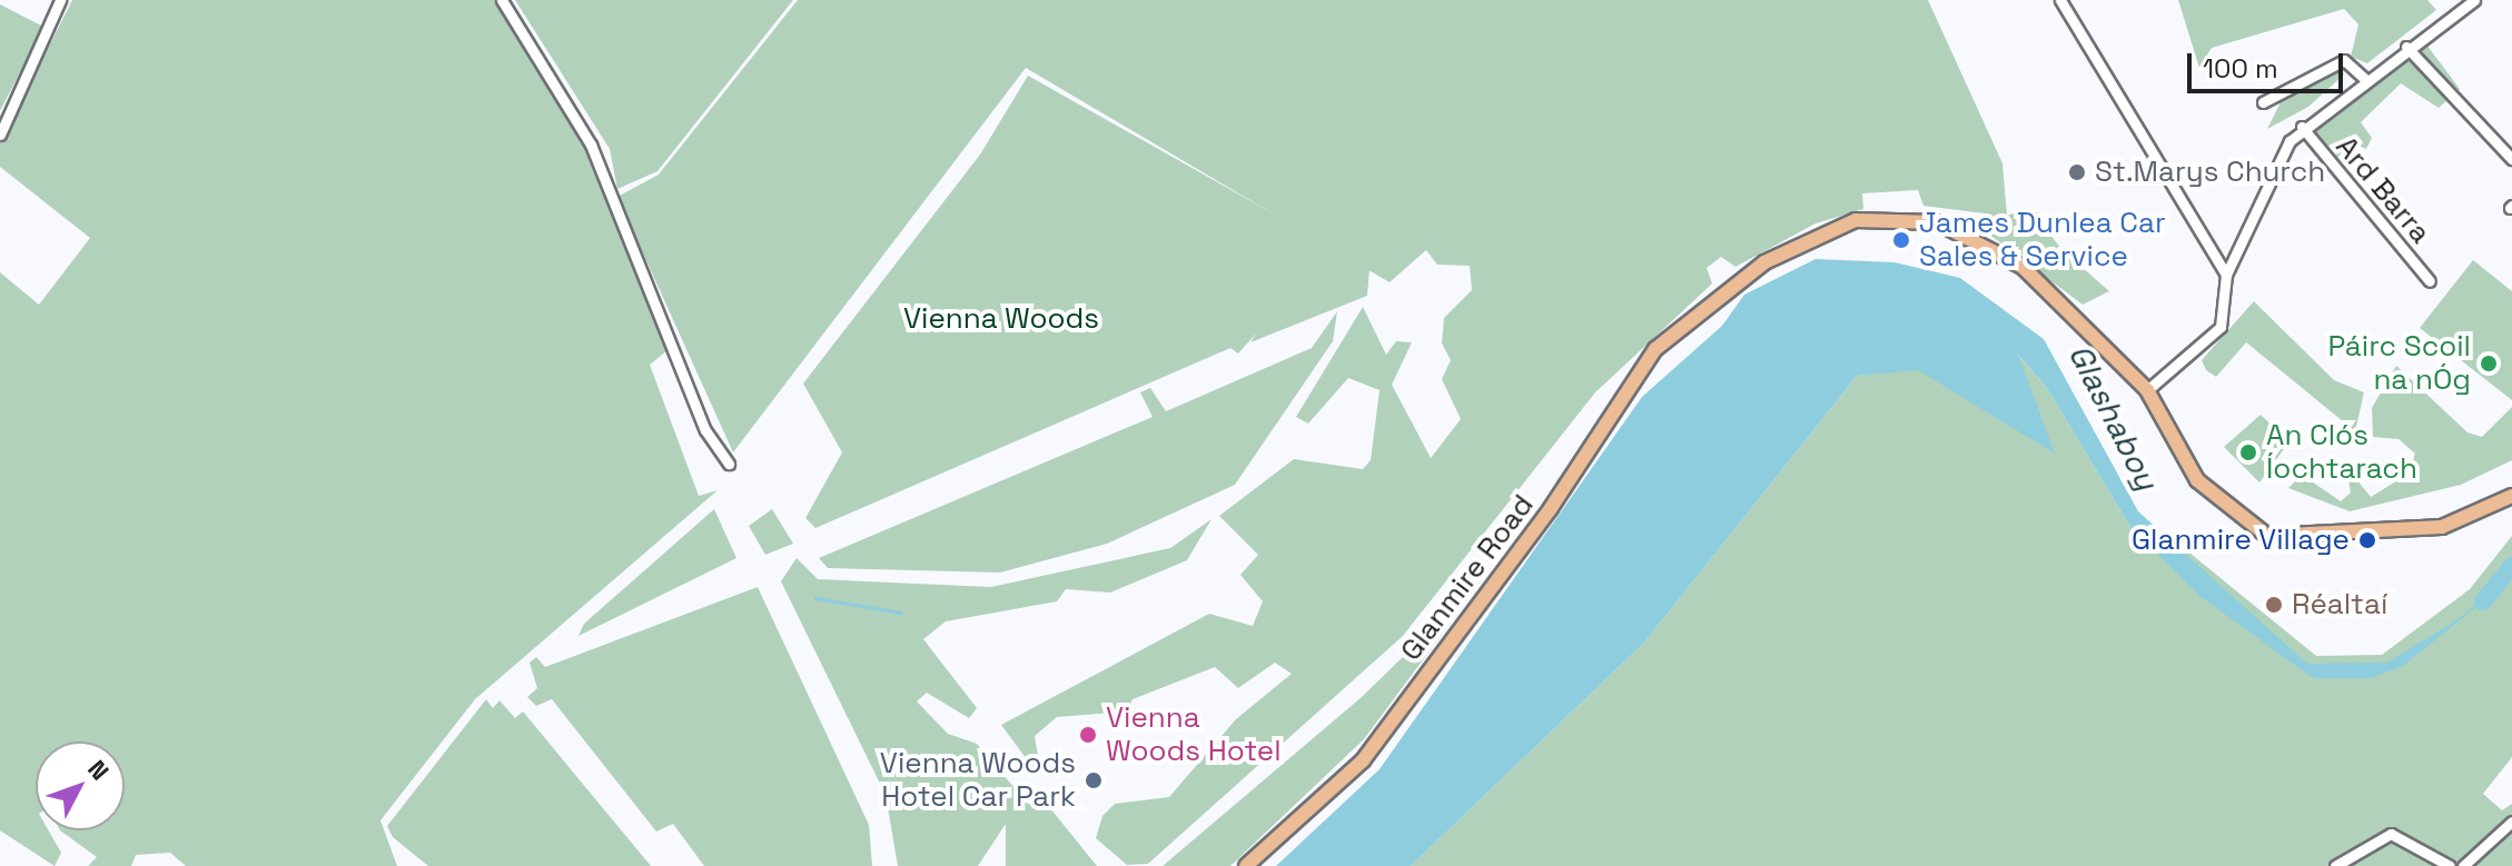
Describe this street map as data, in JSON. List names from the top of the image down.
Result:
{
  "streets": {
    "main road": ["Glanmire Road"],
    "street": ["Ard Barra"]
  },
  "water": ["Glashaboy"],
  "parks": ["Vienna Woods"],
  "places": [
    "St.Marys Church",
    "James Dunlea Car Sales & Service",
    "Páirc Scoil na nÓg",
    "An Clós Íochtarach",
    "Glanmire Village",
    "Réaltaí",
    "Vienna Woods Hotel",
    "Vienna Woods Hotel Car Park"
  ],
  "scale_bar": "100 m",
  "north": "top right"
}
